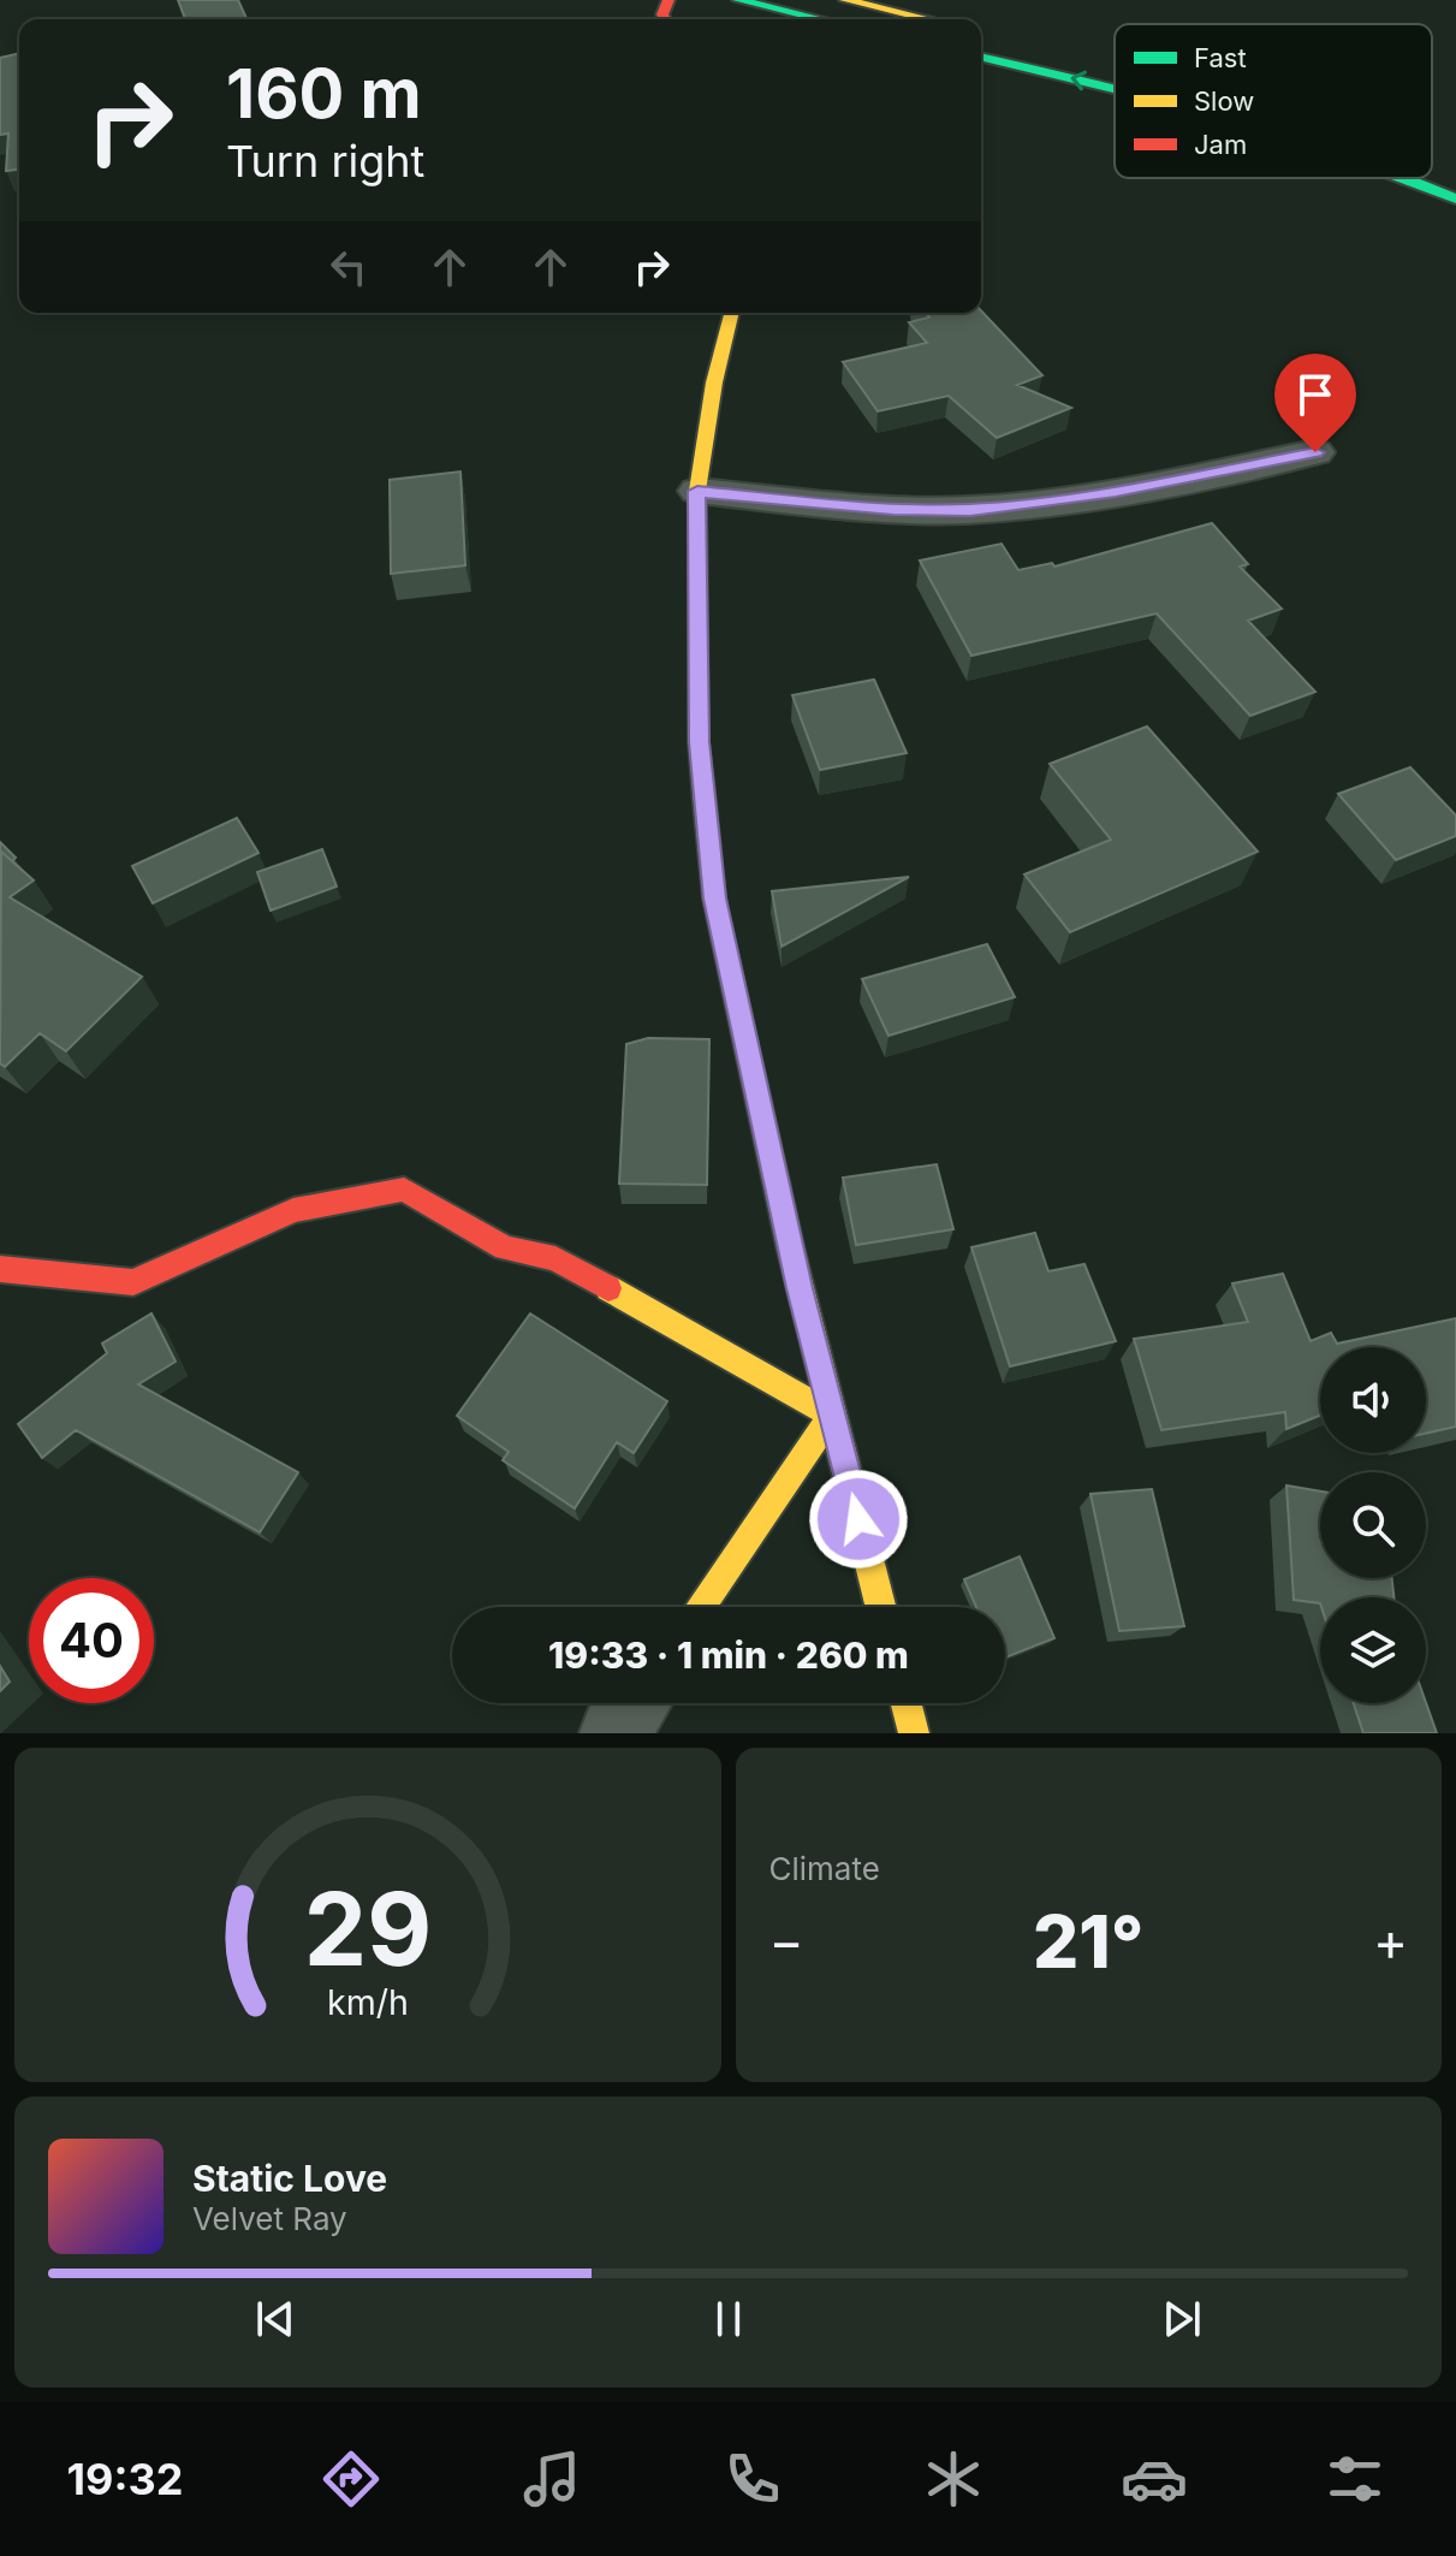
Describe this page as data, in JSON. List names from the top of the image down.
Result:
{
  "legend": ["Fast", "Slow", "Jam"],
  "page": {
    "turn": ["160 m", "Turn right"],
    "limit": "40",
    "trip": "19:33 · 1 min · 260 m",
    "tile": "Climate",
    "heat": ["−", "21°", "+"],
    "song": ["Static Love", "Velvet Ray"],
    "tabs": "19:32",
    "gauge": ["29", "km/h"]
  }
}
